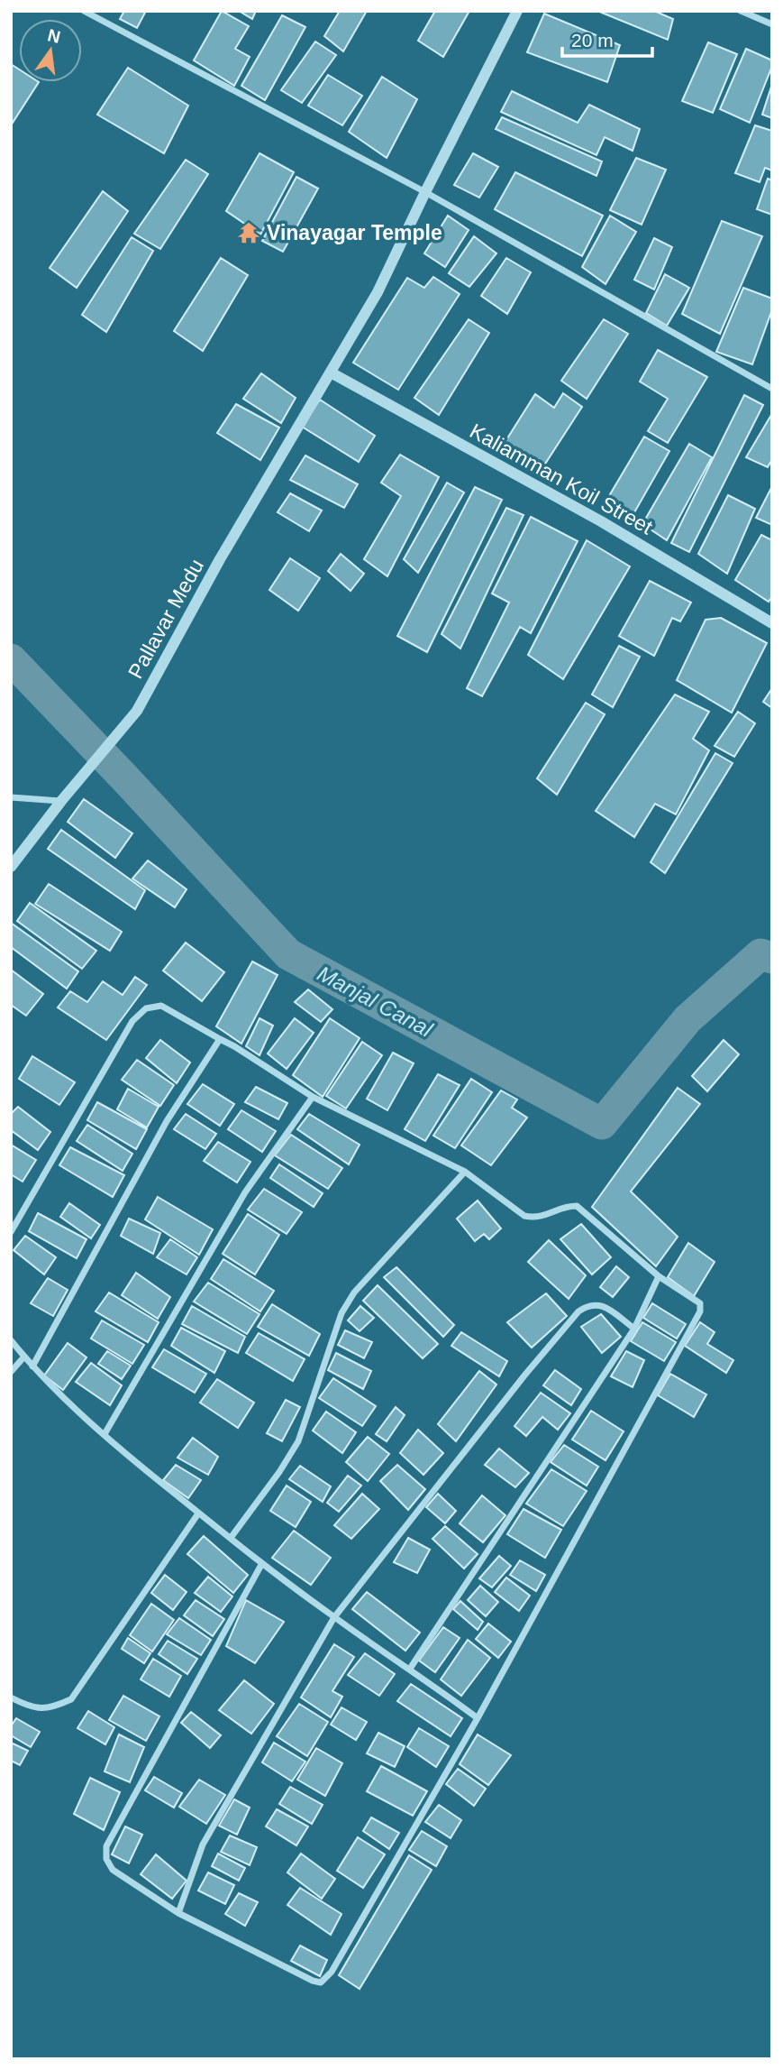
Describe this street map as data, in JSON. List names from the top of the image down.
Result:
{
  "streets": {
    "street": ["Kaliamman Koil Street", "Pallavar Medu"]
  },
  "crossings": [
    ["Kaliamman Koil Street", "Pallavar Medu"]
  ],
  "water": ["Manjal Canal"],
  "places": {
    "temple": ["Vinayagar Temple"]
  },
  "scale_bar": "20 m",
  "north": "top"
}
